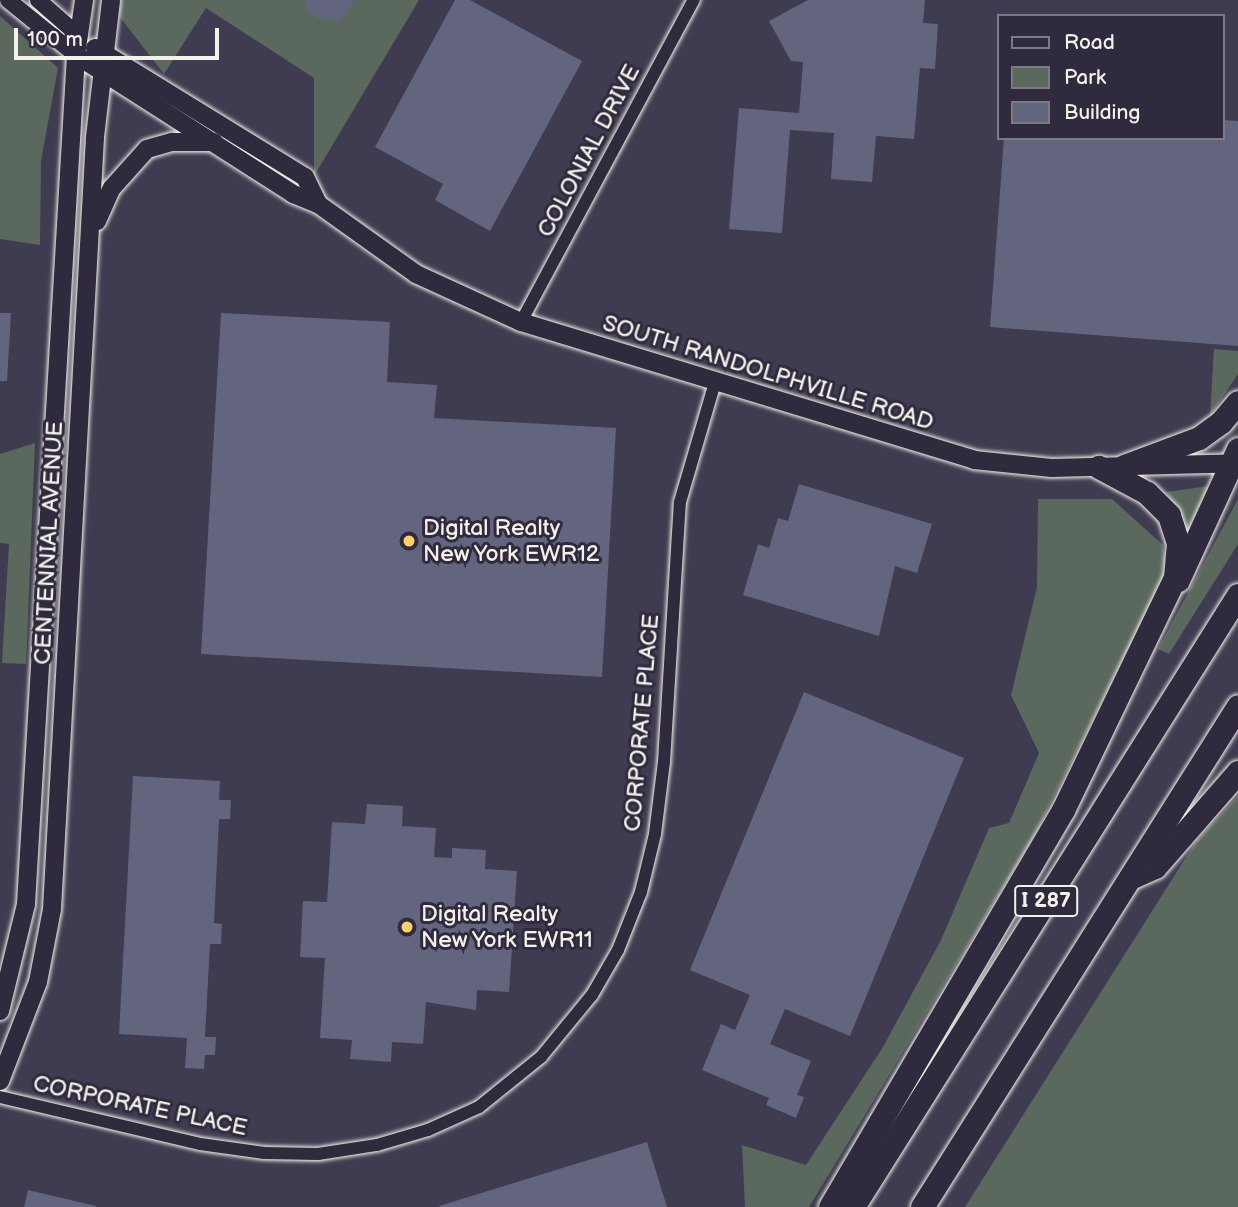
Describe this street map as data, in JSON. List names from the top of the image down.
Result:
{
  "streets": {
    "highway": ["I 287"],
    "main road": ["SOUTH RANDOLPHVILLE ROAD", "CENTENNIAL AVENUE"],
    "street": ["COLONIAL DRIVE", "CORPORATE PLACE"]
  },
  "crossings": [
    ["COLONIAL DRIVE", "SOUTH RANDOLPHVILLE ROAD"],
    ["SOUTH RANDOLPHVILLE ROAD", "CENTENNIAL AVENUE"],
    ["SOUTH RANDOLPHVILLE ROAD", "CORPORATE PLACE"]
  ],
  "places": ["Digital Realty New York EWR12", "Digital Realty New York EWR11"],
  "legend": ["Road", "Park", "Building"],
  "scale_bar": "100 m"
}
